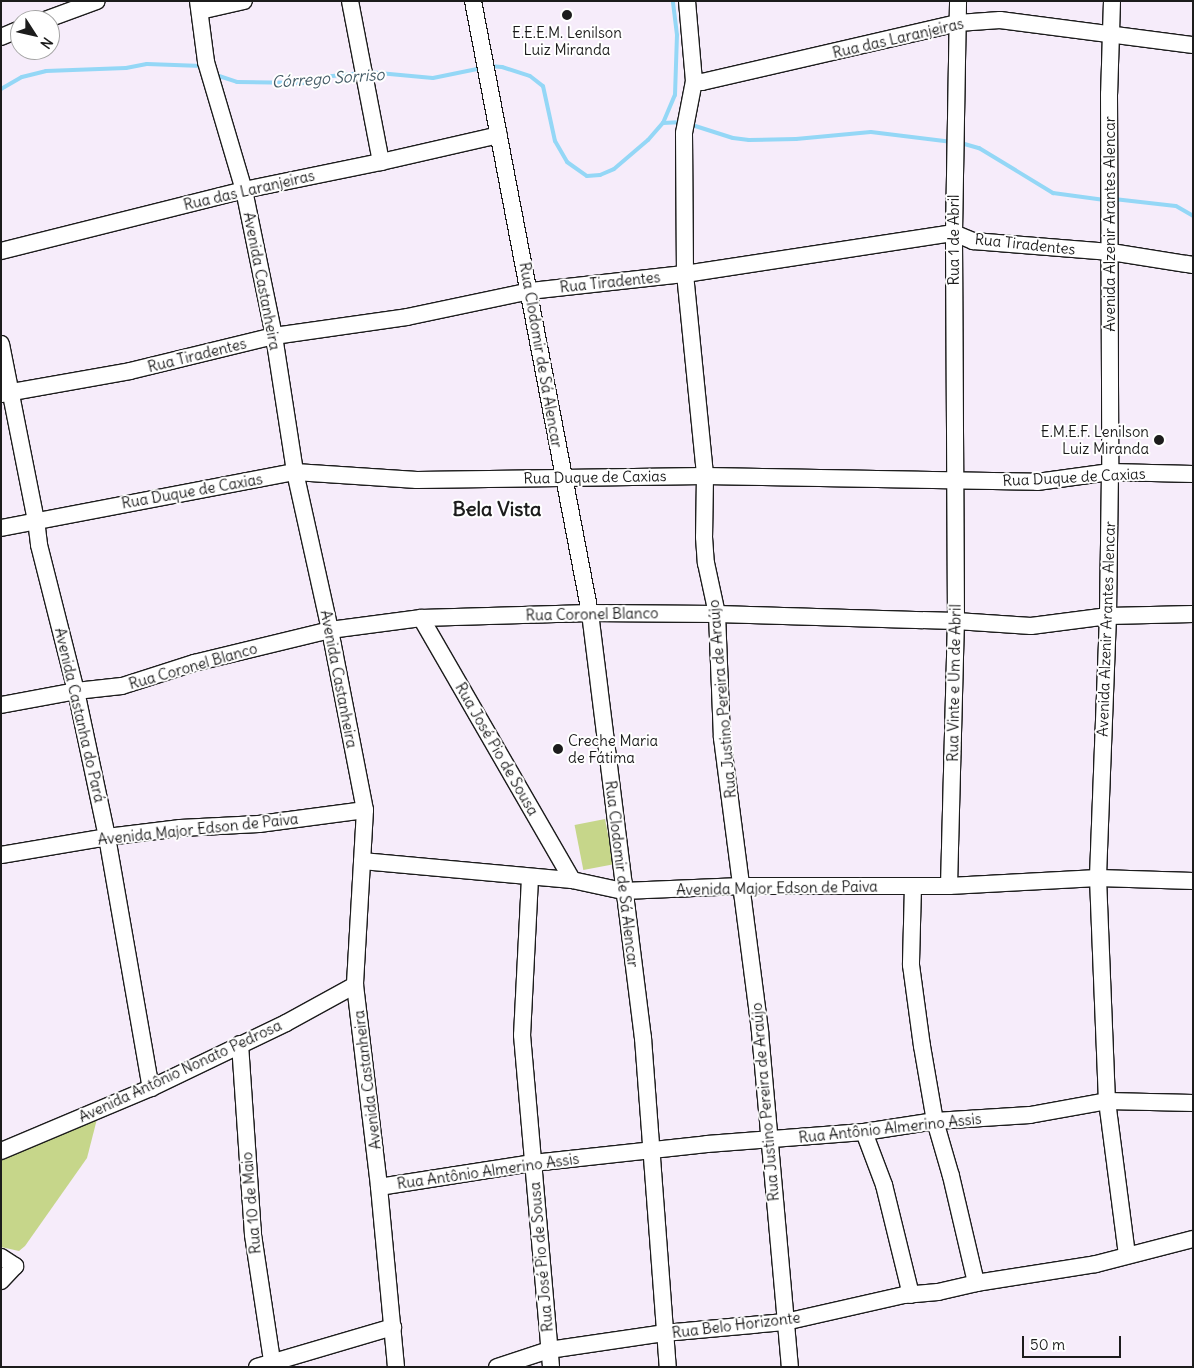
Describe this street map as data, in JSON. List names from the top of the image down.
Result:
{
  "streets": {
    "street": [
      "Rua das Laranjeiras",
      "Avenida Alzenir Arantes Alencar",
      "Rua 1 de Abril",
      "Rua Tiradentes",
      "Avenida Castanheira",
      "Rua Clodomir de Sá Alencar",
      "Rua Duque de Caxias",
      "Rua Coronel Blanco",
      "Rua Vinte e Um de Abril",
      "Rua Justino Pereira de Araújo",
      "Avenida Castanha do Pará",
      "Rua José Pio de Sousa",
      "Avenida Major Edson de Paiva",
      "Avenida Antônio Nonato Pedrosa",
      "Rua Antônio Almerino Assis",
      "Rua 10 de Maio",
      "Rua Belo Horizonte"
    ]
  },
  "crossings": [
    ["Rua das Laranjeiras", "Avenida Alzenir Arantes Alencar"],
    ["Rua das Laranjeiras", "Rua 1 de Abril"],
    ["Rua das Laranjeiras", "Avenida Castanheira"],
    ["Rua das Laranjeiras", "Rua Clodomir de Sá Alencar"],
    ["Rua das Laranjeiras", "Rua Justino Pereira de Araújo"],
    ["Avenida Alzenir Arantes Alencar", "Rua Tiradentes"],
    ["Avenida Alzenir Arantes Alencar", "Rua Duque de Caxias"],
    ["Avenida Alzenir Arantes Alencar", "Rua Coronel Blanco"],
    ["Avenida Alzenir Arantes Alencar", "Avenida Major Edson de Paiva"],
    ["Avenida Alzenir Arantes Alencar", "Rua Antônio Almerino Assis"],
    ["Avenida Alzenir Arantes Alencar", "Rua Belo Horizonte"],
    ["Rua 1 de Abril", "Rua Tiradentes"],
    ["Rua 1 de Abril", "Rua Duque de Caxias"],
    ["Rua 1 de Abril", "Rua Vinte e Um de Abril"],
    ["Rua Tiradentes", "Avenida Castanheira"],
    ["Rua Tiradentes", "Rua Clodomir de Sá Alencar"],
    ["Rua Tiradentes", "Rua Justino Pereira de Araújo"],
    ["Rua Tiradentes", "Avenida Castanha do Pará"],
    ["Avenida Castanheira", "Rua Duque de Caxias"],
    ["Avenida Castanheira", "Rua Coronel Blanco"],
    ["Avenida Castanheira", "Avenida Major Edson de Paiva"],
    ["Avenida Castanheira", "Avenida Antônio Nonato Pedrosa"],
    ["Avenida Castanheira", "Rua Antônio Almerino Assis"],
    ["Rua Clodomir de Sá Alencar", "Rua Duque de Caxias"],
    ["Rua Clodomir de Sá Alencar", "Rua Coronel Blanco"],
    ["Rua Clodomir de Sá Alencar", "Avenida Major Edson de Paiva"],
    ["Rua Clodomir de Sá Alencar", "Rua Antônio Almerino Assis"],
    ["Rua Clodomir de Sá Alencar", "Rua Belo Horizonte"],
    ["Rua Duque de Caxias", "Rua Vinte e Um de Abril"],
    ["Rua Duque de Caxias", "Rua Justino Pereira de Araújo"],
    ["Rua Duque de Caxias", "Avenida Castanha do Pará"],
    ["Rua Coronel Blanco", "Rua Vinte e Um de Abril"],
    ["Rua Coronel Blanco", "Rua Justino Pereira de Araújo"],
    ["Rua Coronel Blanco", "Avenida Castanha do Pará"],
    ["Rua Coronel Blanco", "Rua José Pio de Sousa"],
    ["Rua Vinte e Um de Abril", "Avenida Major Edson de Paiva"],
    ["Rua Justino Pereira de Araújo", "Avenida Major Edson de Paiva"],
    ["Rua Justino Pereira de Araújo", "Rua Antônio Almerino Assis"],
    ["Rua Justino Pereira de Araújo", "Rua Belo Horizonte"],
    ["Avenida Castanha do Pará", "Avenida Major Edson de Paiva"],
    ["Avenida Castanha do Pará", "Avenida Antônio Nonato Pedrosa"],
    ["Rua José Pio de Sousa", "Avenida Major Edson de Paiva"],
    ["Rua José Pio de Sousa", "Rua Antônio Almerino Assis"],
    ["Rua José Pio de Sousa", "Rua Belo Horizonte"],
    ["Avenida Antônio Nonato Pedrosa", "Rua 10 de Maio"]
  ],
  "districts": ["Bela Vista"],
  "water": ["Córrego Sorriso"],
  "places": ["E.E.E.M. Lenilson Luiz Miranda", "E.M.E.F. Lenilson Luiz Miranda", "Creche Maria de Fátima"],
  "scale_bar": "50 m",
  "north": "bottom right"
}
